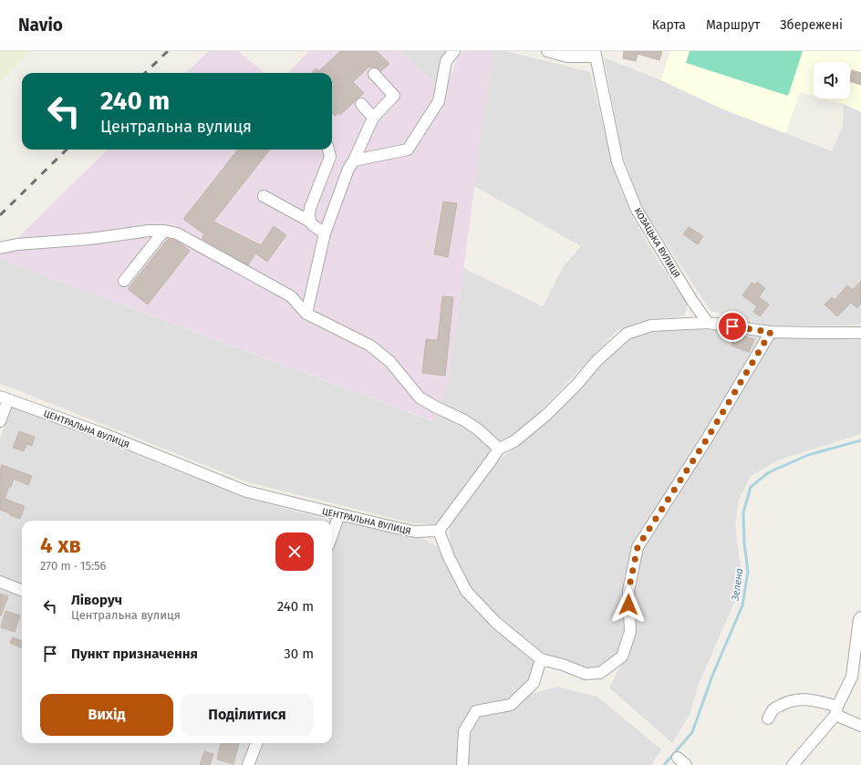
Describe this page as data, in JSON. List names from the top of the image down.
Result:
{
  "streets": {
    "street": ["КОЗАЦЬКА ВУЛИЦЯ", "ЦЕНТРАЛЬНА ВУЛИЦЯ"]
  },
  "water": ["Зелена"],
  "page": {
    "header": "Navio",
    "nav": ["Карта", "Маршрут", "Збережені"],
    "turn": ["240 m", "Центральна вулиця"],
    "heading": ["4 хв", "270 m · 15:56"],
    "list": [
      {
        "name": "Ліворуч",
        "note": "Центральна вулиця",
        "value": "240 m"
      },
      {
        "name": "Пункт призначення",
        "value": "30 m"
      }
    ],
    "buttons": ["Вихід", "Поділитися"]
  }
}
